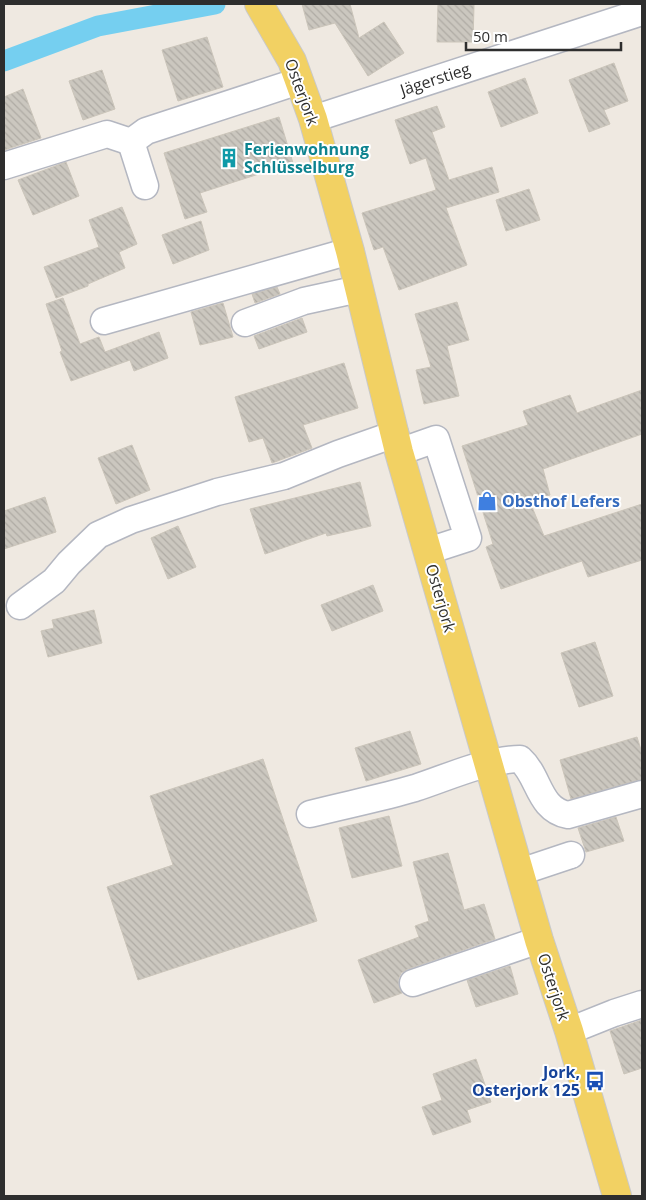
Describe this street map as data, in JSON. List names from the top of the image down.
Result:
{
  "streets": {
    "main road": ["Osterjork"],
    "street": ["Jägerstieg"]
  },
  "crossings": [
    ["Jägerstieg", "Osterjork"]
  ],
  "places": {
    "building": ["Ferienwohnung Schlüsselburg"],
    "shop": ["Obsthof Lefers"],
    "bus stop": ["Jork, Osterjork 125"]
  },
  "scale_bar": "50 m"
}
